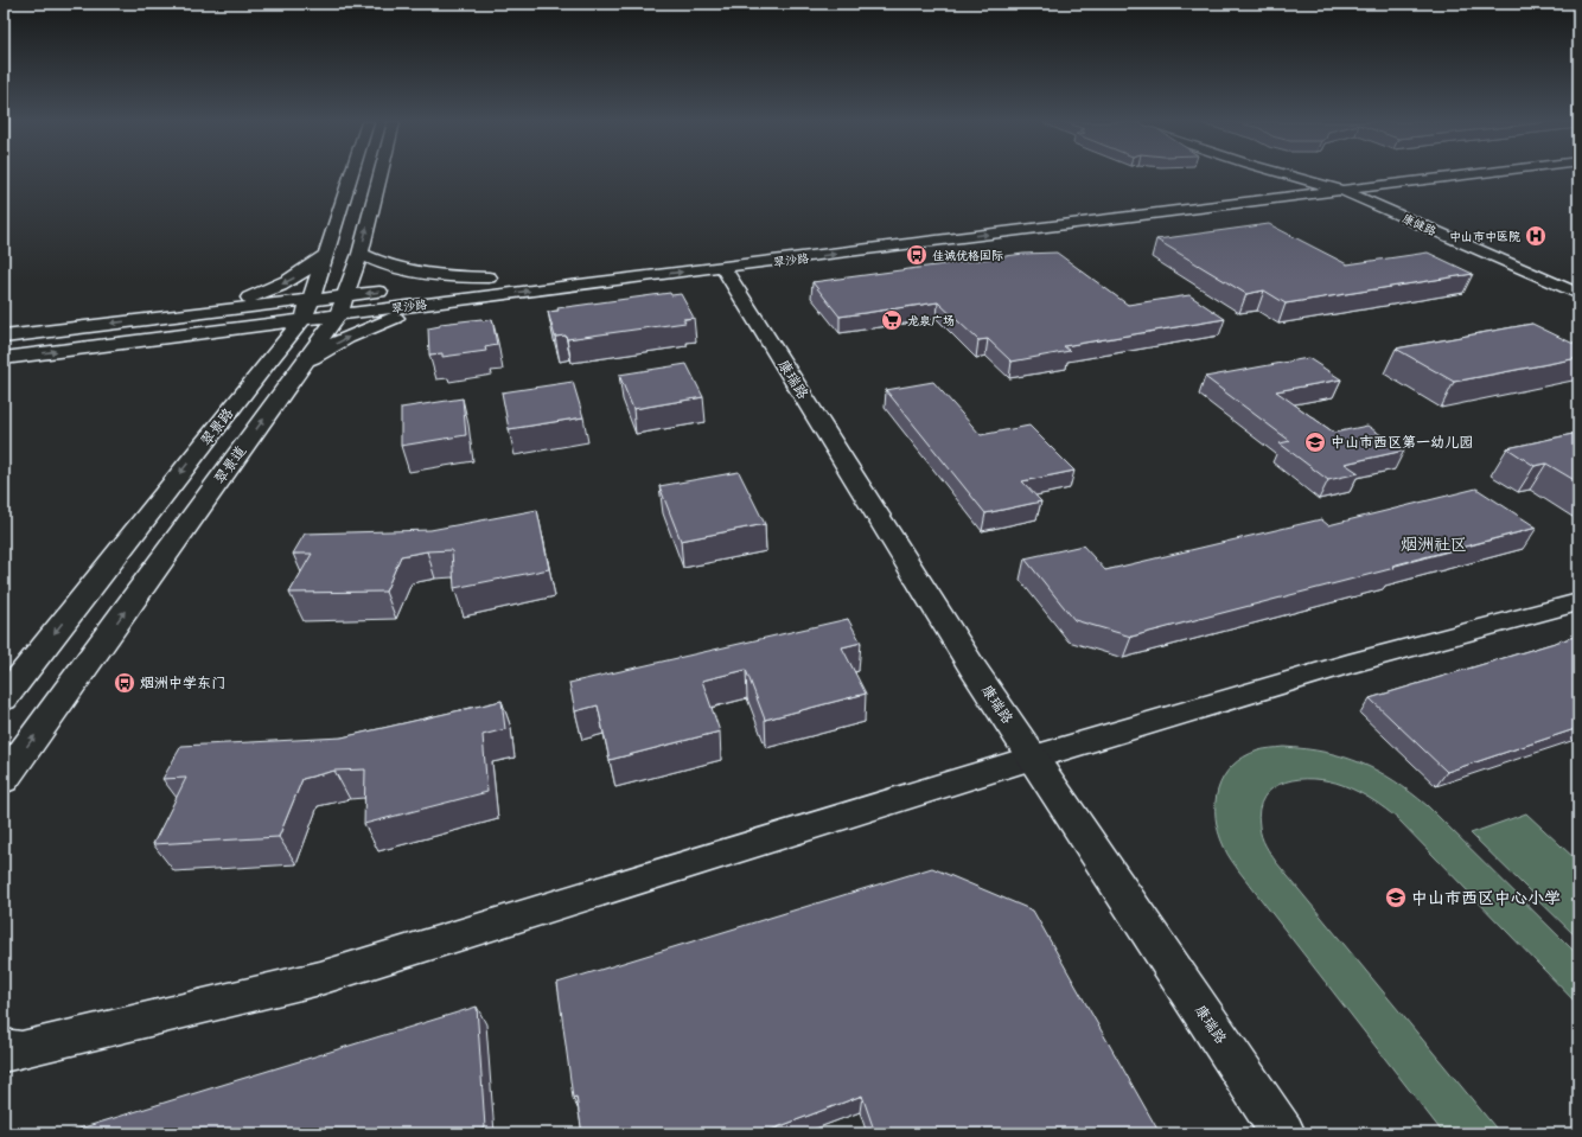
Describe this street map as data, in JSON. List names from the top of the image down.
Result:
{
  "streets": {
    "main road": [
      "康健路",
      "翠沙路",
      "康瑞路",
      "翠景路",
      "翠景道"
    ]
  },
  "crossings": [
    ["康健路", "翠沙路"],
    ["翠沙路", "康瑞路"],
    ["翠沙路", "翠景路"],
    ["翠沙路", "翠景道"]
  ],
  "one_way": ["翠景路", "翠景道"],
  "districts": ["烟洲社区"],
  "places": {
    "hospital": ["中山市中医院"],
    "bus stop": ["佳诚优格国际", "烟洲中学东门"],
    "supermarket": ["龙泉广场"],
    "school or university": ["中山市西区第一幼儿园", "中山市西区中心小学"]
  }
}
